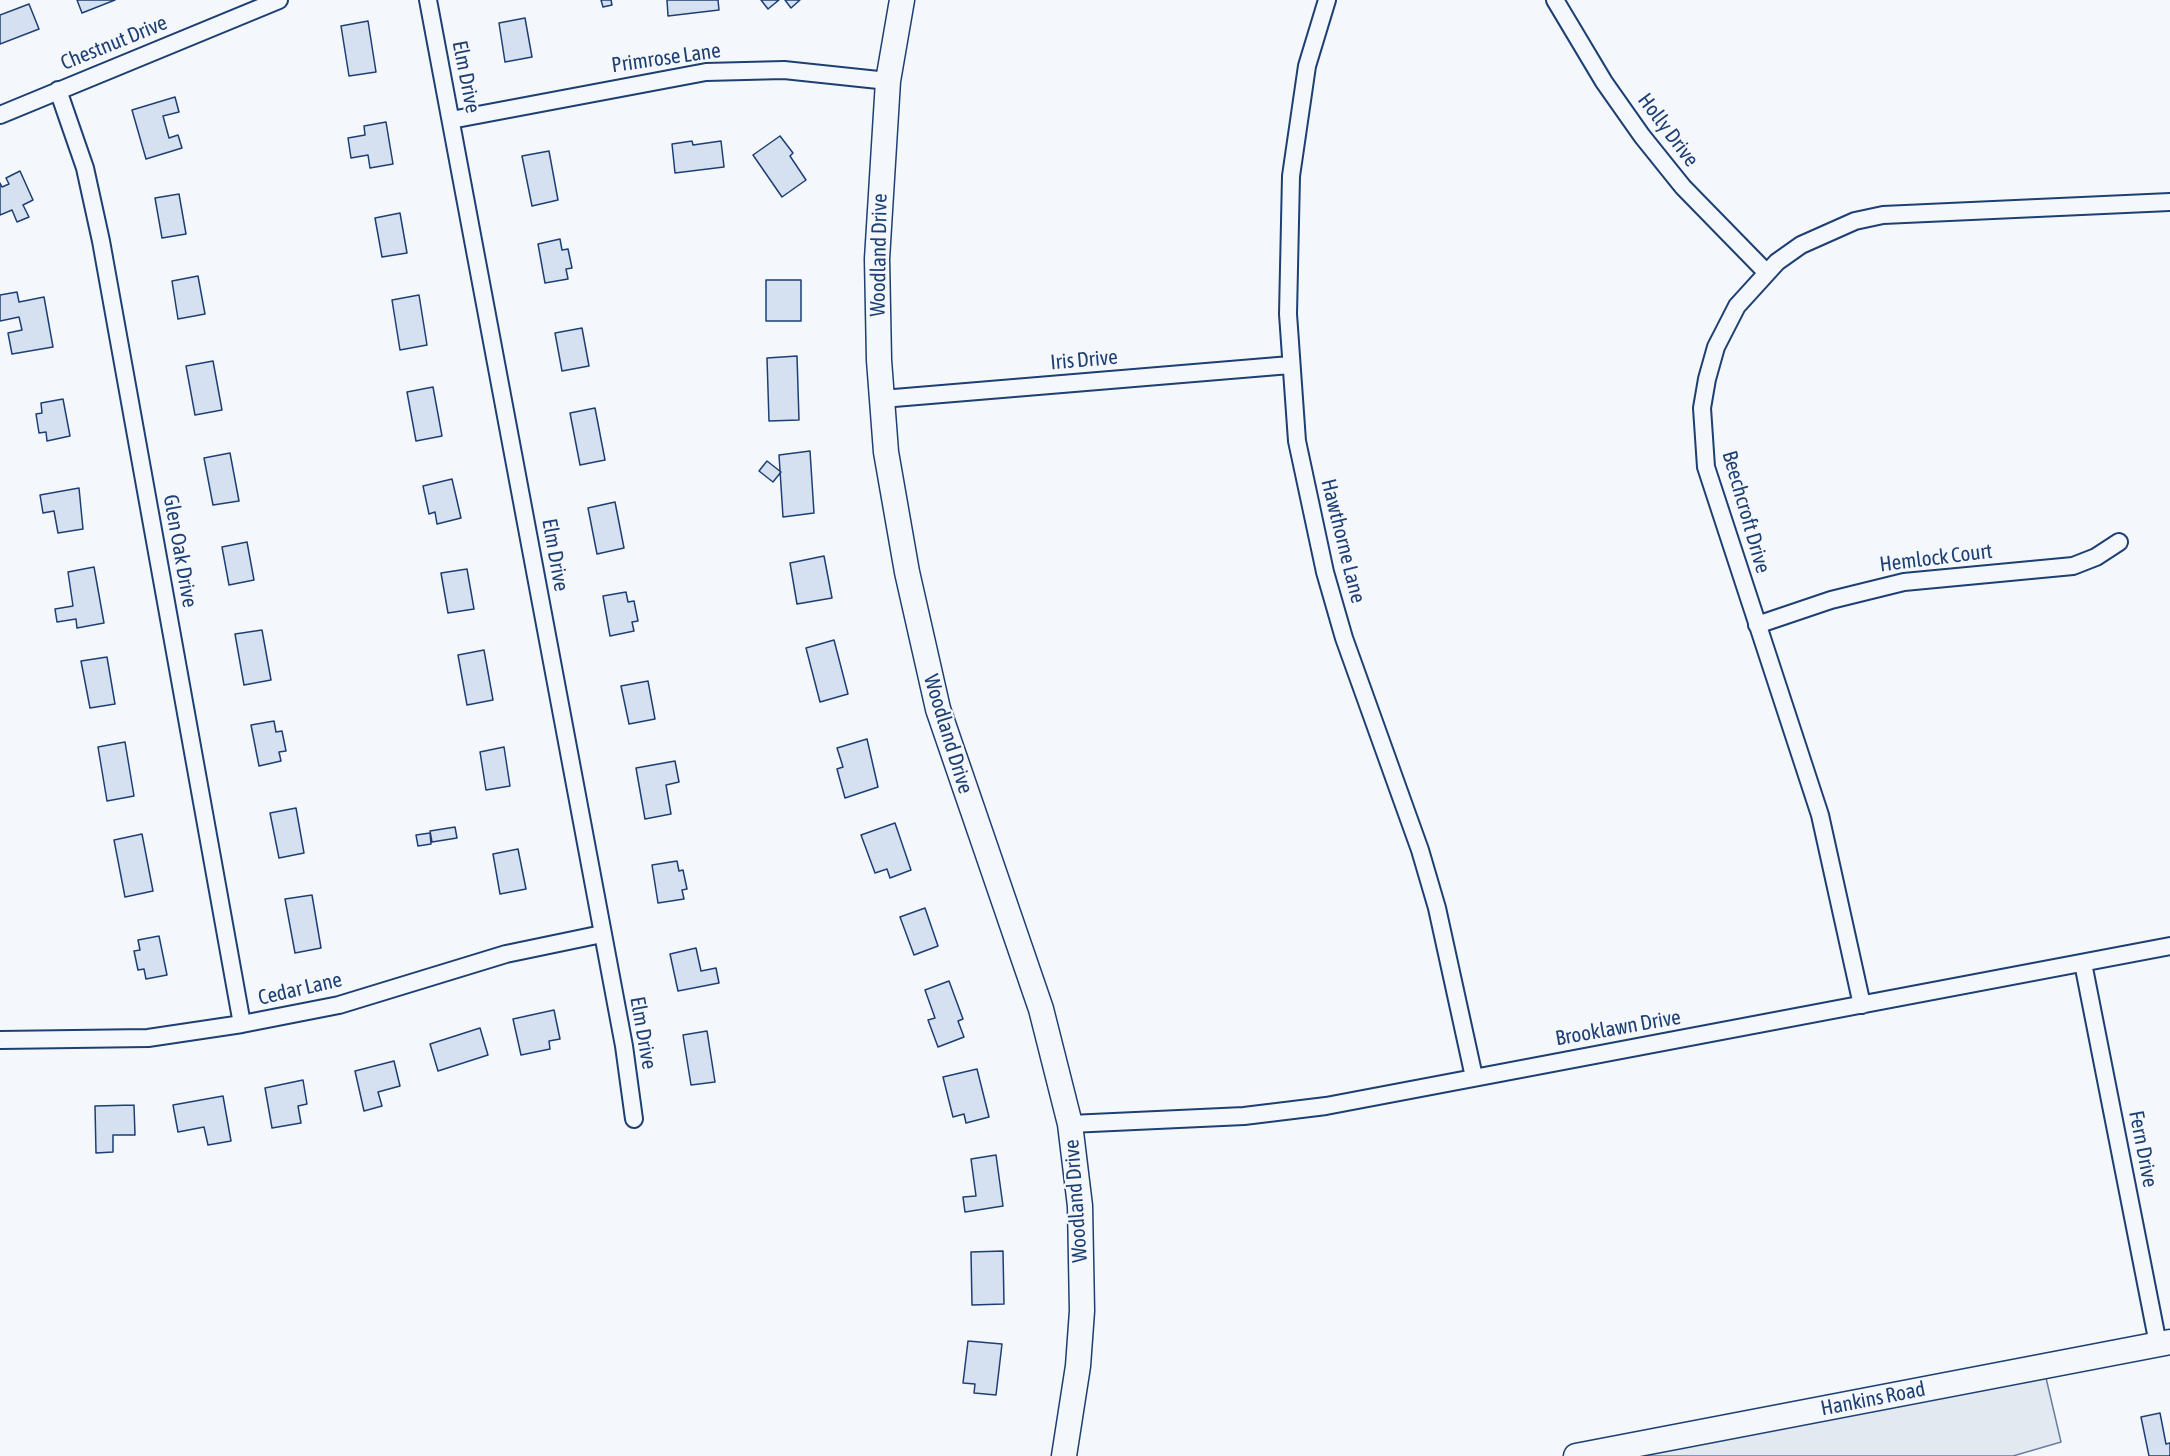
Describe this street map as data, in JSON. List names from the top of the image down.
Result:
{
  "streets": {
    "street": [
      "Chestnut Drive",
      "Primrose Lane",
      "Elm Drive",
      "Holly Drive",
      "Woodland Drive",
      "Iris Drive",
      "Beechcroft Drive",
      "Hawthorne Lane",
      "Glen Oak Drive",
      "Hemlock Court",
      "Cedar Lane",
      "Brooklawn Drive",
      "Fern Drive",
      "Hankins Road"
    ]
  },
  "crossings": [
    ["Chestnut Drive", "Glen Oak Drive"],
    ["Primrose Lane", "Elm Drive"],
    ["Primrose Lane", "Woodland Drive"],
    ["Elm Drive", "Cedar Lane"],
    ["Holly Drive", "Beechcroft Drive"],
    ["Woodland Drive", "Iris Drive"],
    ["Woodland Drive", "Brooklawn Drive"],
    ["Iris Drive", "Hawthorne Lane"],
    ["Beechcroft Drive", "Hemlock Court"],
    ["Beechcroft Drive", "Brooklawn Drive"],
    ["Hawthorne Lane", "Brooklawn Drive"],
    ["Glen Oak Drive", "Cedar Lane"],
    ["Brooklawn Drive", "Fern Drive"],
    ["Fern Drive", "Hankins Road"]
  ]
}
